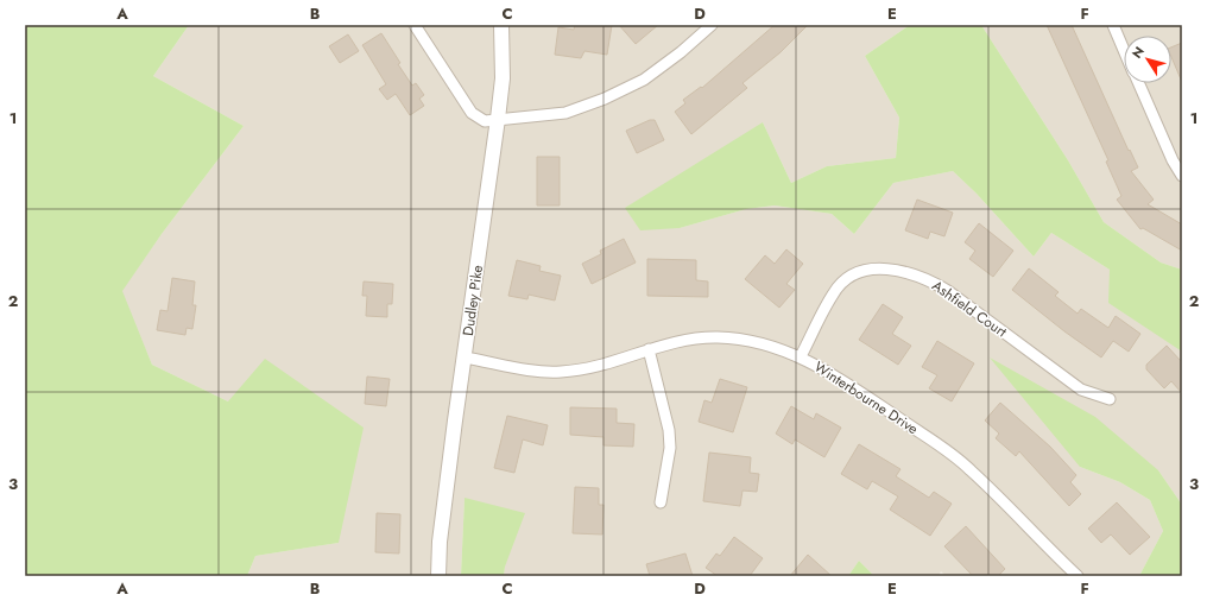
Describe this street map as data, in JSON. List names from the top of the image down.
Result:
{
  "streets": {
    "street": ["Dudley Pike", "Ashfield Court", "Winterbourne Drive"]
  },
  "crossings": [
    ["Dudley Pike", "Winterbourne Drive"],
    ["Ashfield Court", "Winterbourne Drive"]
  ],
  "north": "top left",
  "grid": {
    "columns": [
      "A",
      "B",
      "C",
      "D",
      "E",
      "F"
    ],
    "rows": ["1", "2", "3"]
  }
}
